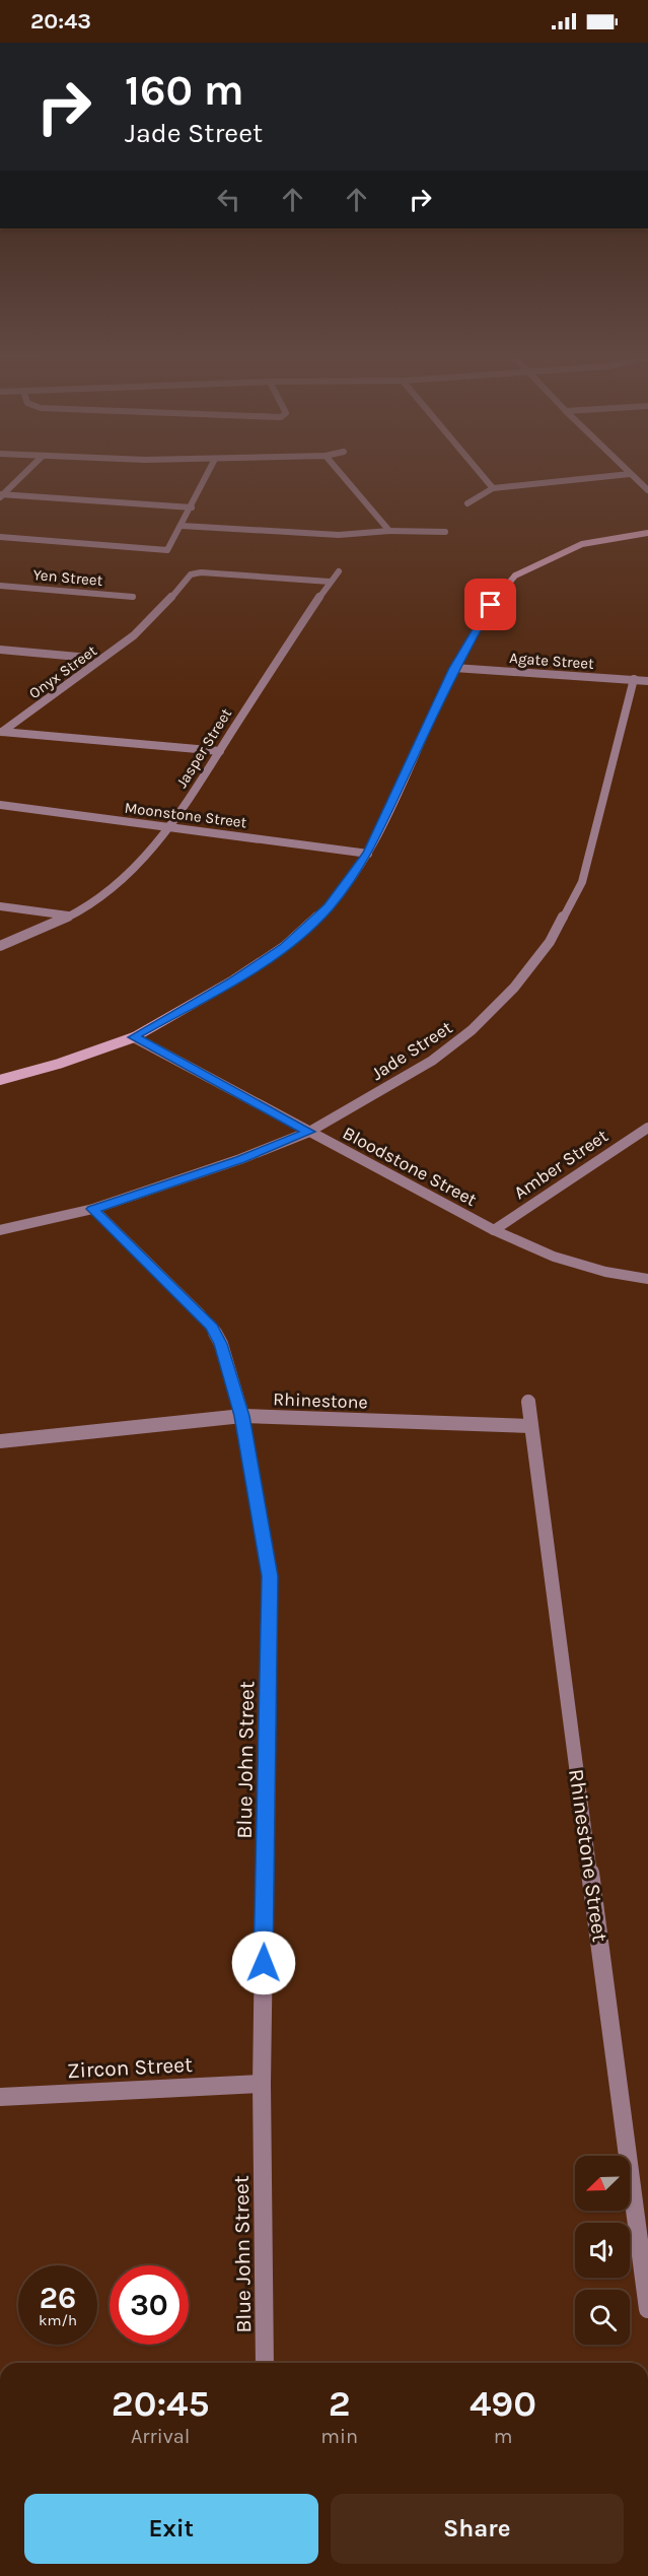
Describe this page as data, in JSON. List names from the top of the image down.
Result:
{
  "streets": {
    "street": [
      "Yen Street",
      "Agate Street",
      "Onyx Street",
      "Jasper Street",
      "Moonstone Street",
      "Jade Street",
      "Amber Street",
      "Bloodstone Street",
      "Rhinestone",
      "Blue John Street",
      "Rhinestone Street",
      "Zircon Street"
    ]
  },
  "crossings": [
    ["Agate Street", "Jade Street"],
    ["Onyx Street", "Jasper Street"],
    ["Jasper Street", "Moonstone Street"],
    ["Jade Street", "Bloodstone Street"],
    ["Jade Street", "Blue John Street"],
    ["Amber Street", "Bloodstone Street"],
    ["Rhinestone", "Blue John Street"],
    ["Rhinestone", "Rhinestone Street"],
    ["Blue John Street", "Zircon Street"]
  ],
  "north": "bottom left",
  "page": {
    "status": "20:43",
    "turn": ["160 m", "Jade Street"],
    "speed": "26 km/h",
    "limit": "30",
    "eta": [
      "20:45",
      "Arrival",
      "2",
      "min",
      "490",
      "m"
    ],
    "buttons": ["Exit", "Share"]
  }
}
